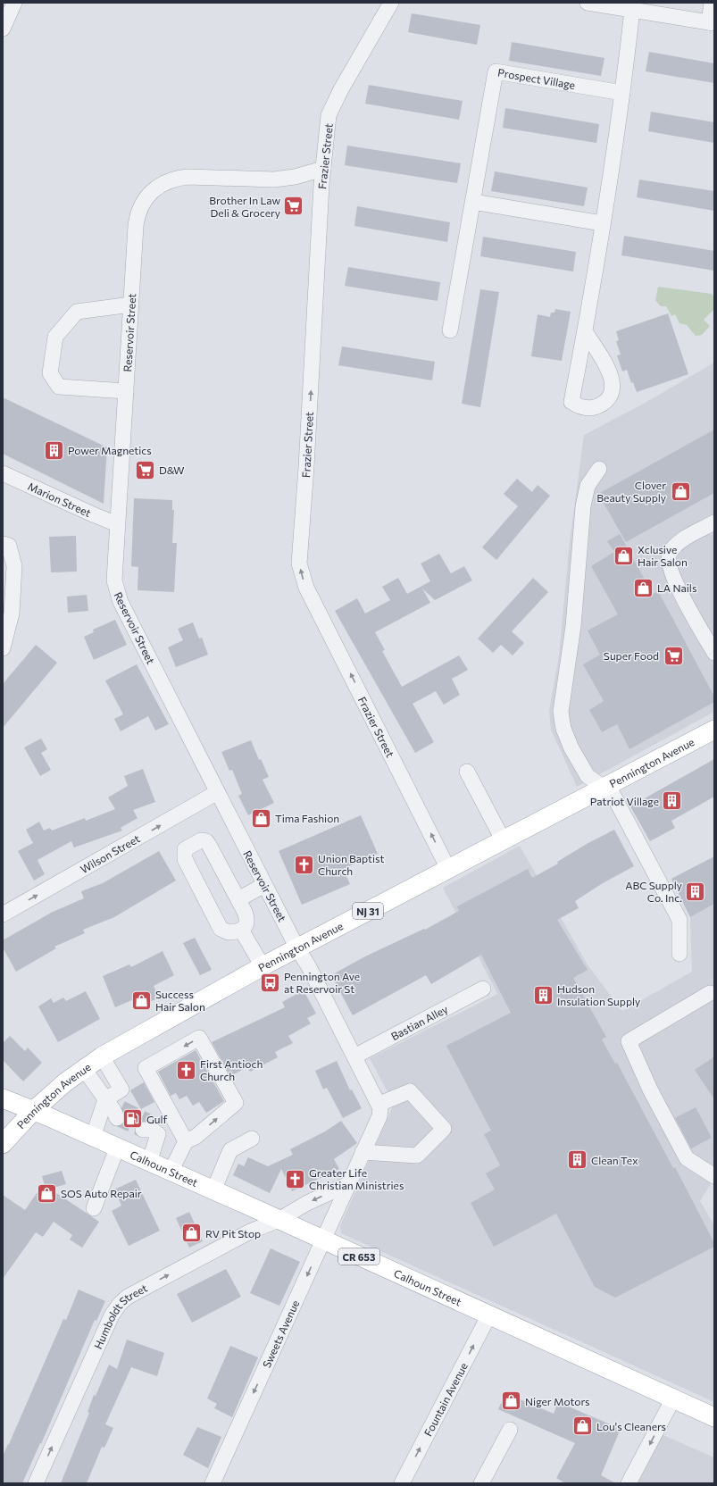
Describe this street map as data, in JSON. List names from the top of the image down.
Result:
{
  "streets": {
    "main road": [
      "Pennington Avenue",
      "NJ 31",
      "Calhoun Street",
      "CR 653"
    ],
    "street": [
      "Prospect Village",
      "Frazier Street",
      "Reservoir Street",
      "Marion Street",
      "Wilson Street",
      "Bastian Alley",
      "Humboldt Street",
      "Sweets Avenue",
      "Fountain Avenue"
    ]
  },
  "crossings": [
    ["Frazier Street", "Reservoir Street"],
    ["Frazier Street", "Pennington Avenue"],
    ["Reservoir Street", "Marion Street"],
    ["Reservoir Street", "Pennington Avenue"],
    ["Reservoir Street", "Wilson Street"],
    ["Reservoir Street", "Bastian Alley"],
    ["Pennington Avenue", "Calhoun Street"],
    ["Calhoun Street", "Humboldt Street"],
    ["Calhoun Street", "Sweets Avenue"],
    ["Calhoun Street", "Fountain Avenue"],
    ["Humboldt Street", "Sweets Avenue"]
  ],
  "one_way": ["Frazier Street", "Wilson Street", "Sweets Avenue"],
  "places": {
    "supermarket": ["Brother In Law Deli & Grocery", "D&W", "Super Food"],
    "building": [
      "Power Magnetics",
      "Patriot Village",
      "ABC Supply Co. Inc.",
      "Hudson Insulation Supply",
      "Clean Tex"
    ],
    "shop": [
      "Clover Beauty Supply",
      "Xclusive Hair Salon",
      "LA Nails",
      "Tima Fashion",
      "Success Hair Salon",
      "SOS Auto Repair",
      "RV Pit Stop",
      "Niger Motors",
      "Lou's Cleaners"
    ],
    "church": ["Union Baptist Church", "First Antioch Church", "Greater Life Christian Ministries"],
    "bus stop": ["Pennington Ave at Reservoir St"],
    "fuel station": ["Gulf"]
  }
}
